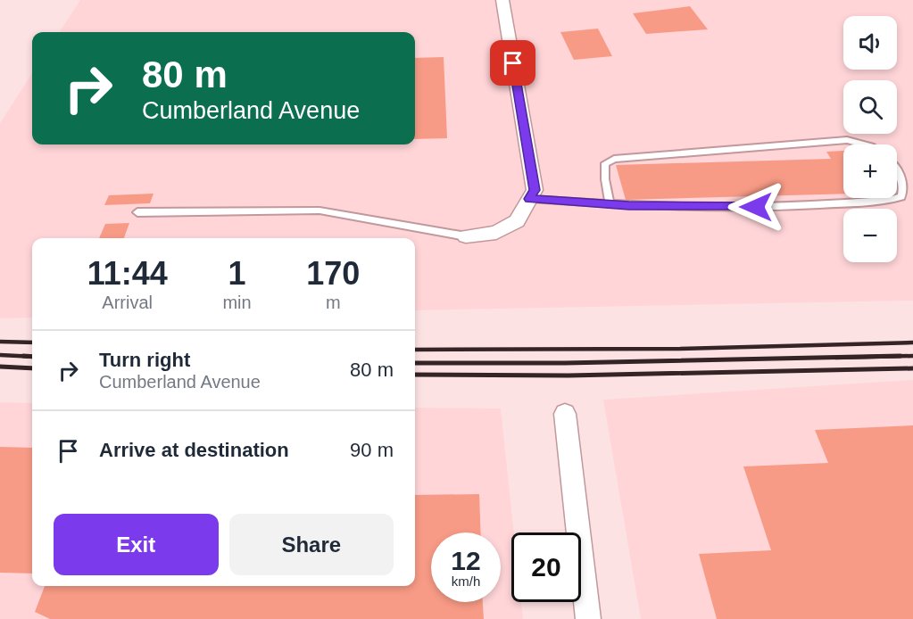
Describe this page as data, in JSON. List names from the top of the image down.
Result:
{
  "page": {
    "map_buttons": ["+", "−"],
    "turn": ["80 m", "Cumberland Avenue"],
    "eta": [
      "11:44",
      "Arrival",
      "1",
      "min",
      "170",
      "m"
    ],
    "list": [
      {
        "name": "Turn right",
        "note": "Cumberland Avenue",
        "value": "80 m"
      },
      {
        "name": "Arrive at destination",
        "value": "90 m"
      }
    ],
    "buttons": ["Exit", "Share"],
    "speed": "12 km/h",
    "limit": "20"
  }
}
